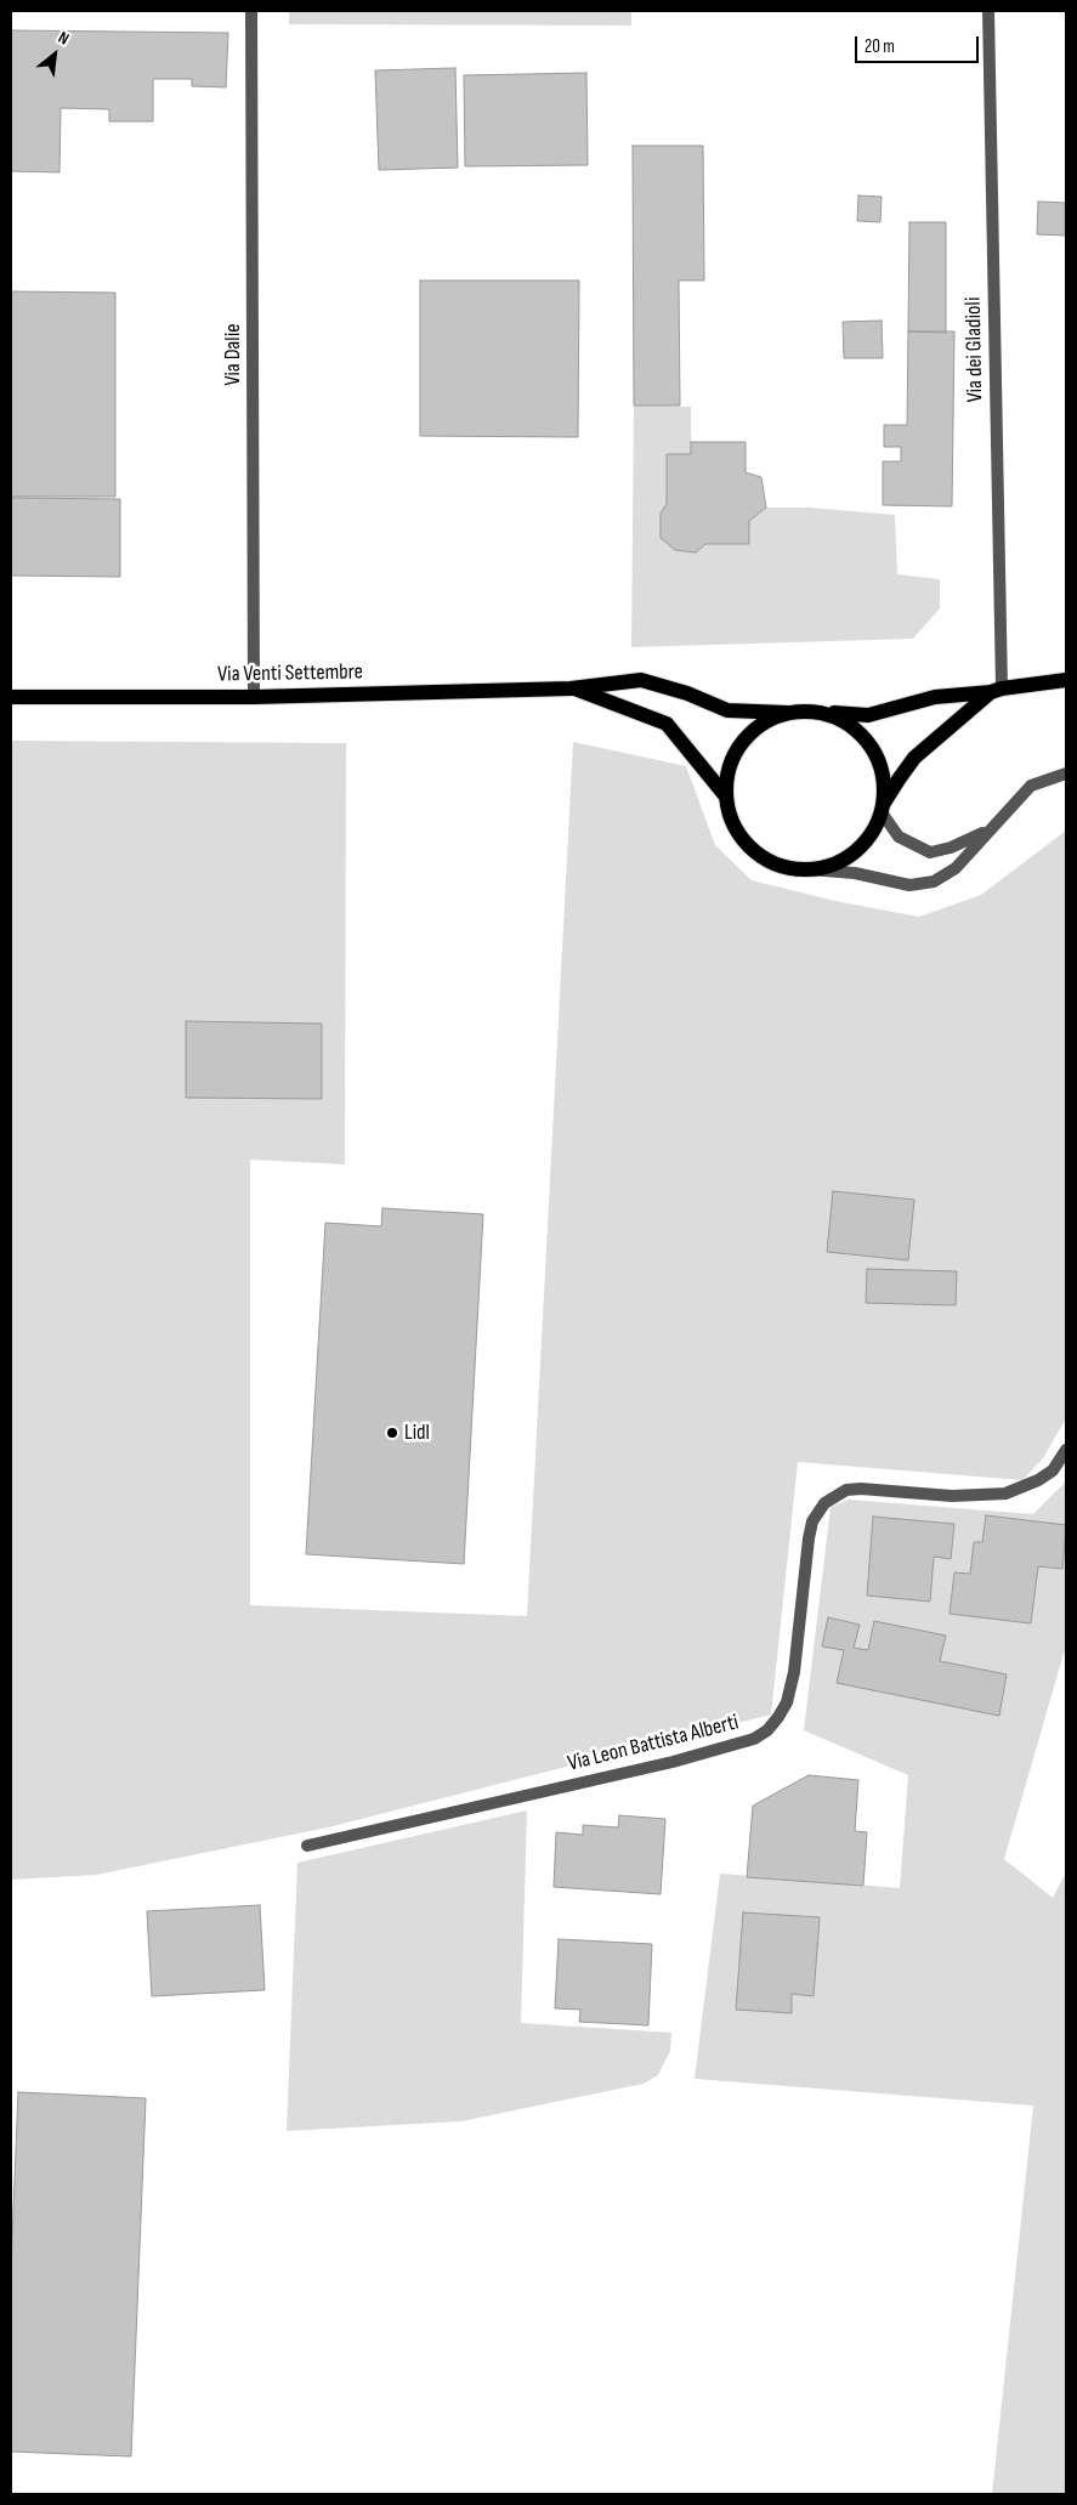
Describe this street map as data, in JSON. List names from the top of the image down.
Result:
{
  "streets": {
    "main road": ["Via Venti Settembre"],
    "street": ["Via dei Gladioli", "Via Dalie", "Via Leon Battista Alberti"]
  },
  "crossings": [
    ["Via dei Gladioli", "Via Venti Settembre"],
    ["Via Dalie", "Via Venti Settembre"]
  ],
  "places": ["Lidl"],
  "scale_bar": "20 m",
  "north": "top right"
}
